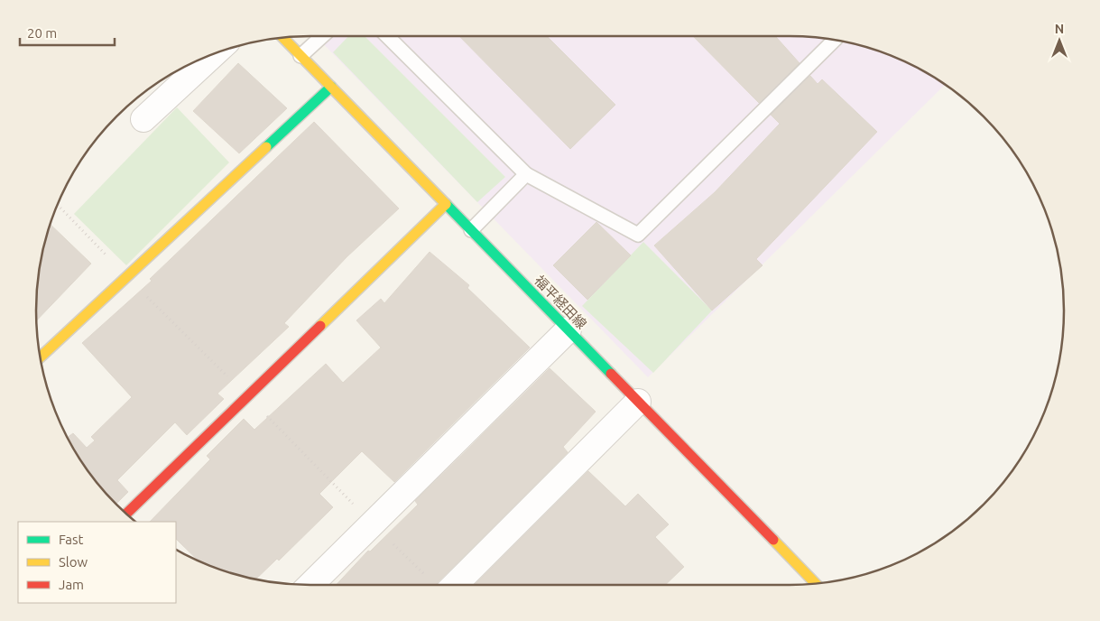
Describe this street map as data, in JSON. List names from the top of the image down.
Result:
{
  "streets": {
    "street": ["福平経田線"]
  },
  "legend": ["Fast", "Slow", "Jam"],
  "scale_bar": "20 m",
  "north": "top"
}
